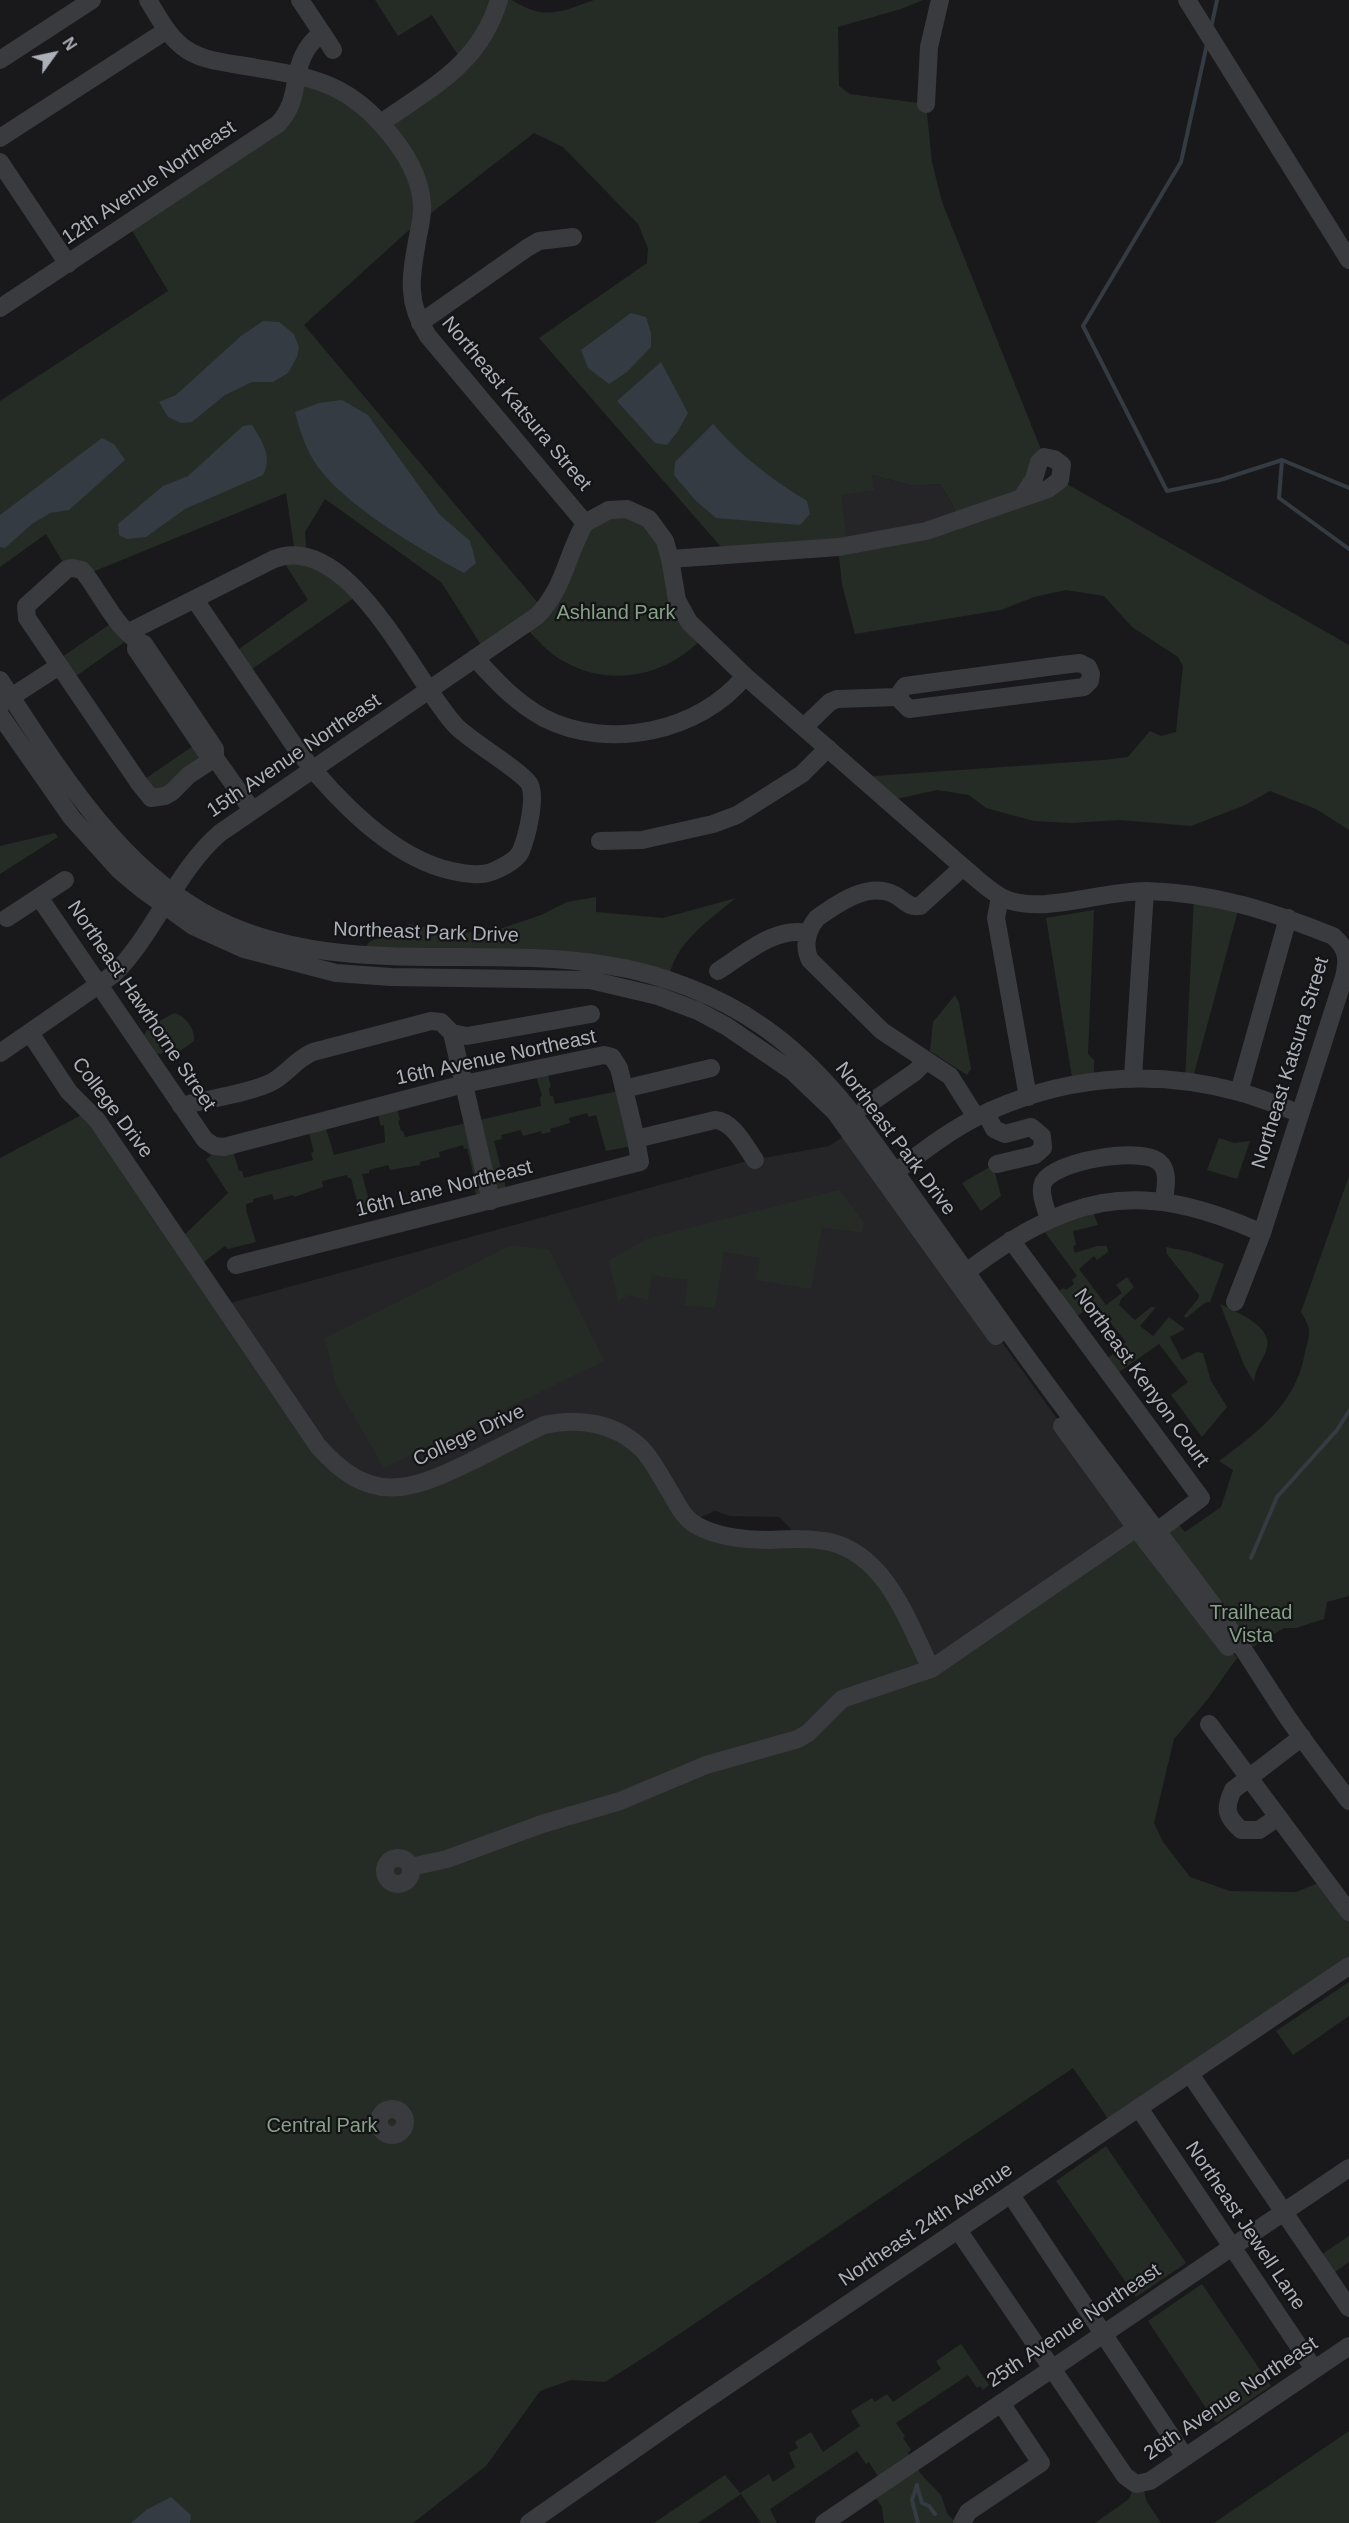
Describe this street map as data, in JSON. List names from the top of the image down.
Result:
{
  "streets": {
    "street": [
      "12th Avenue Northeast",
      "Northeast Katsura Street",
      "15th Avenue Northeast",
      "Northeast Park Drive",
      "Northeast Hawthorne Street",
      "16th Avenue Northeast",
      "College Drive",
      "16th Lane Northeast",
      "Northeast Kenyon Court",
      "Northeast 24th Avenue",
      "Northeast Jewell Lane",
      "25th Avenue Northeast",
      "26th Avenue Northeast"
    ]
  },
  "crossings": [
    ["12th Avenue Northeast", "Northeast Katsura Street"],
    ["Northeast Katsura Street", "15th Avenue Northeast"],
    ["15th Avenue Northeast", "Northeast Park Drive"],
    ["15th Avenue Northeast", "Northeast Hawthorne Street"],
    ["15th Avenue Northeast", "College Drive"],
    ["Northeast Park Drive", "Northeast Kenyon Court"],
    ["Northeast Hawthorne Street", "16th Avenue Northeast"],
    ["16th Avenue Northeast", "16th Lane Northeast"],
    ["Northeast 24th Avenue", "Northeast Jewell Lane"],
    ["Northeast Jewell Lane", "25th Avenue Northeast"],
    ["Northeast Jewell Lane", "26th Avenue Northeast"],
    ["25th Avenue Northeast", "26th Avenue Northeast"]
  ],
  "parks": ["Ashland Park", "Trailhead Vista", "Central Park"],
  "north": "top right"
}
